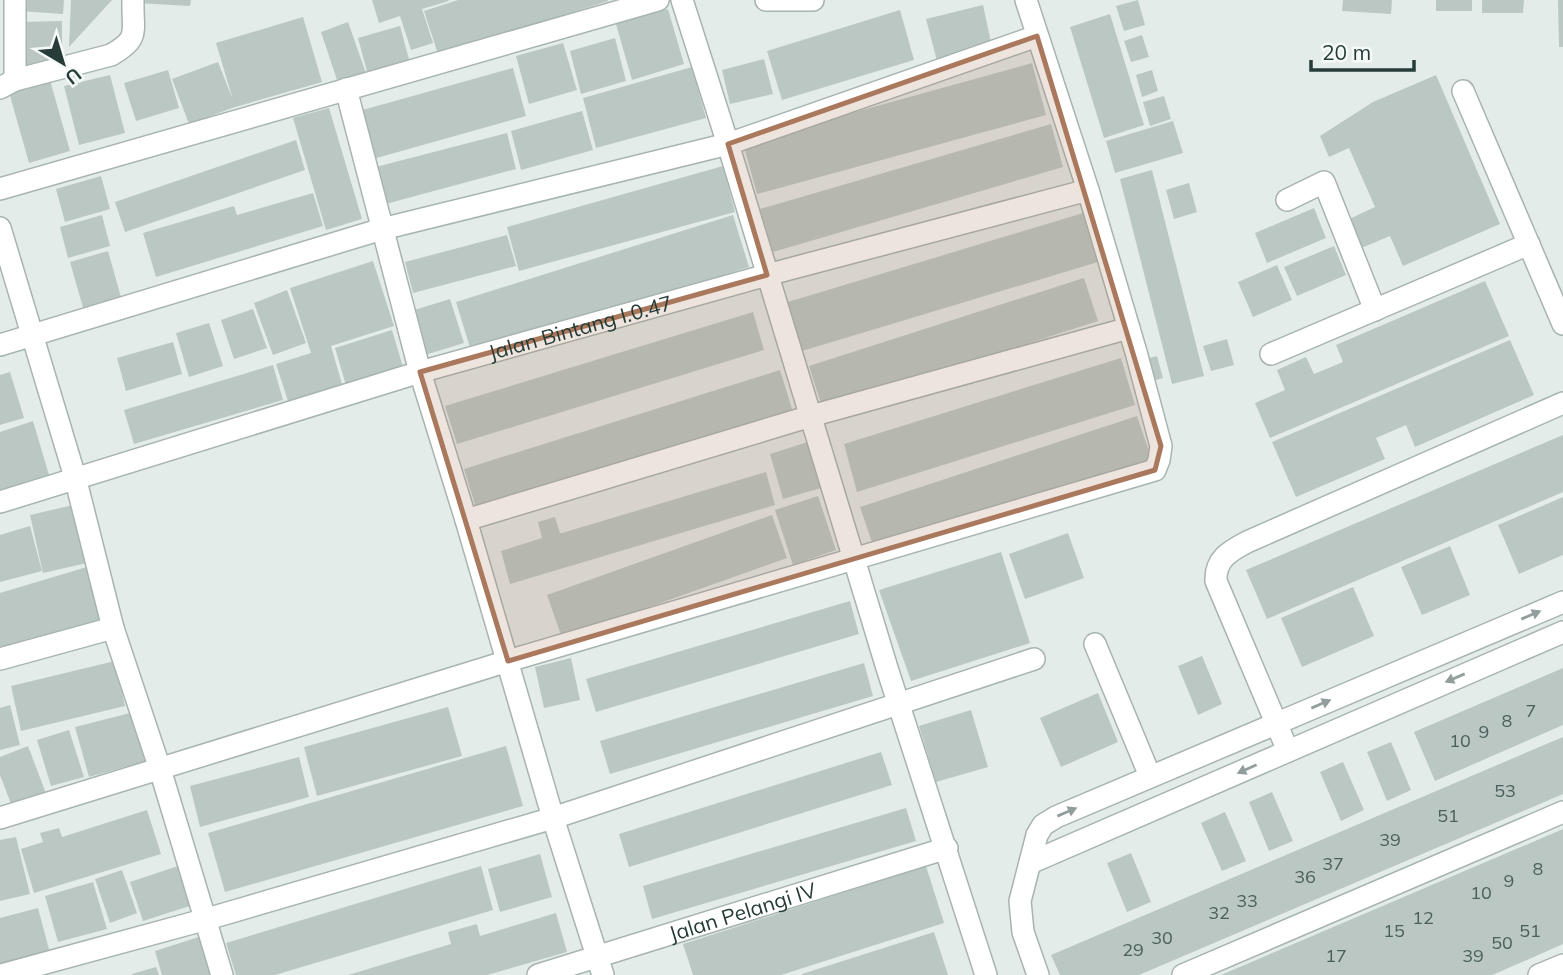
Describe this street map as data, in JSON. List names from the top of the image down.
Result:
{
  "streets": {
    "street": ["Jalan Bintang I.0.47", "Jalan Pelangi IV"]
  },
  "house_numbers": [
    "7",
    "8",
    "9",
    "10",
    "53",
    "51",
    "39",
    "37",
    "8",
    "36",
    "9",
    "10",
    "33",
    "32",
    "12",
    "15",
    "51",
    "30",
    "50",
    "29",
    "17",
    "39"
  ],
  "scale_bar": "20 m",
  "north": "bottom right"
}
